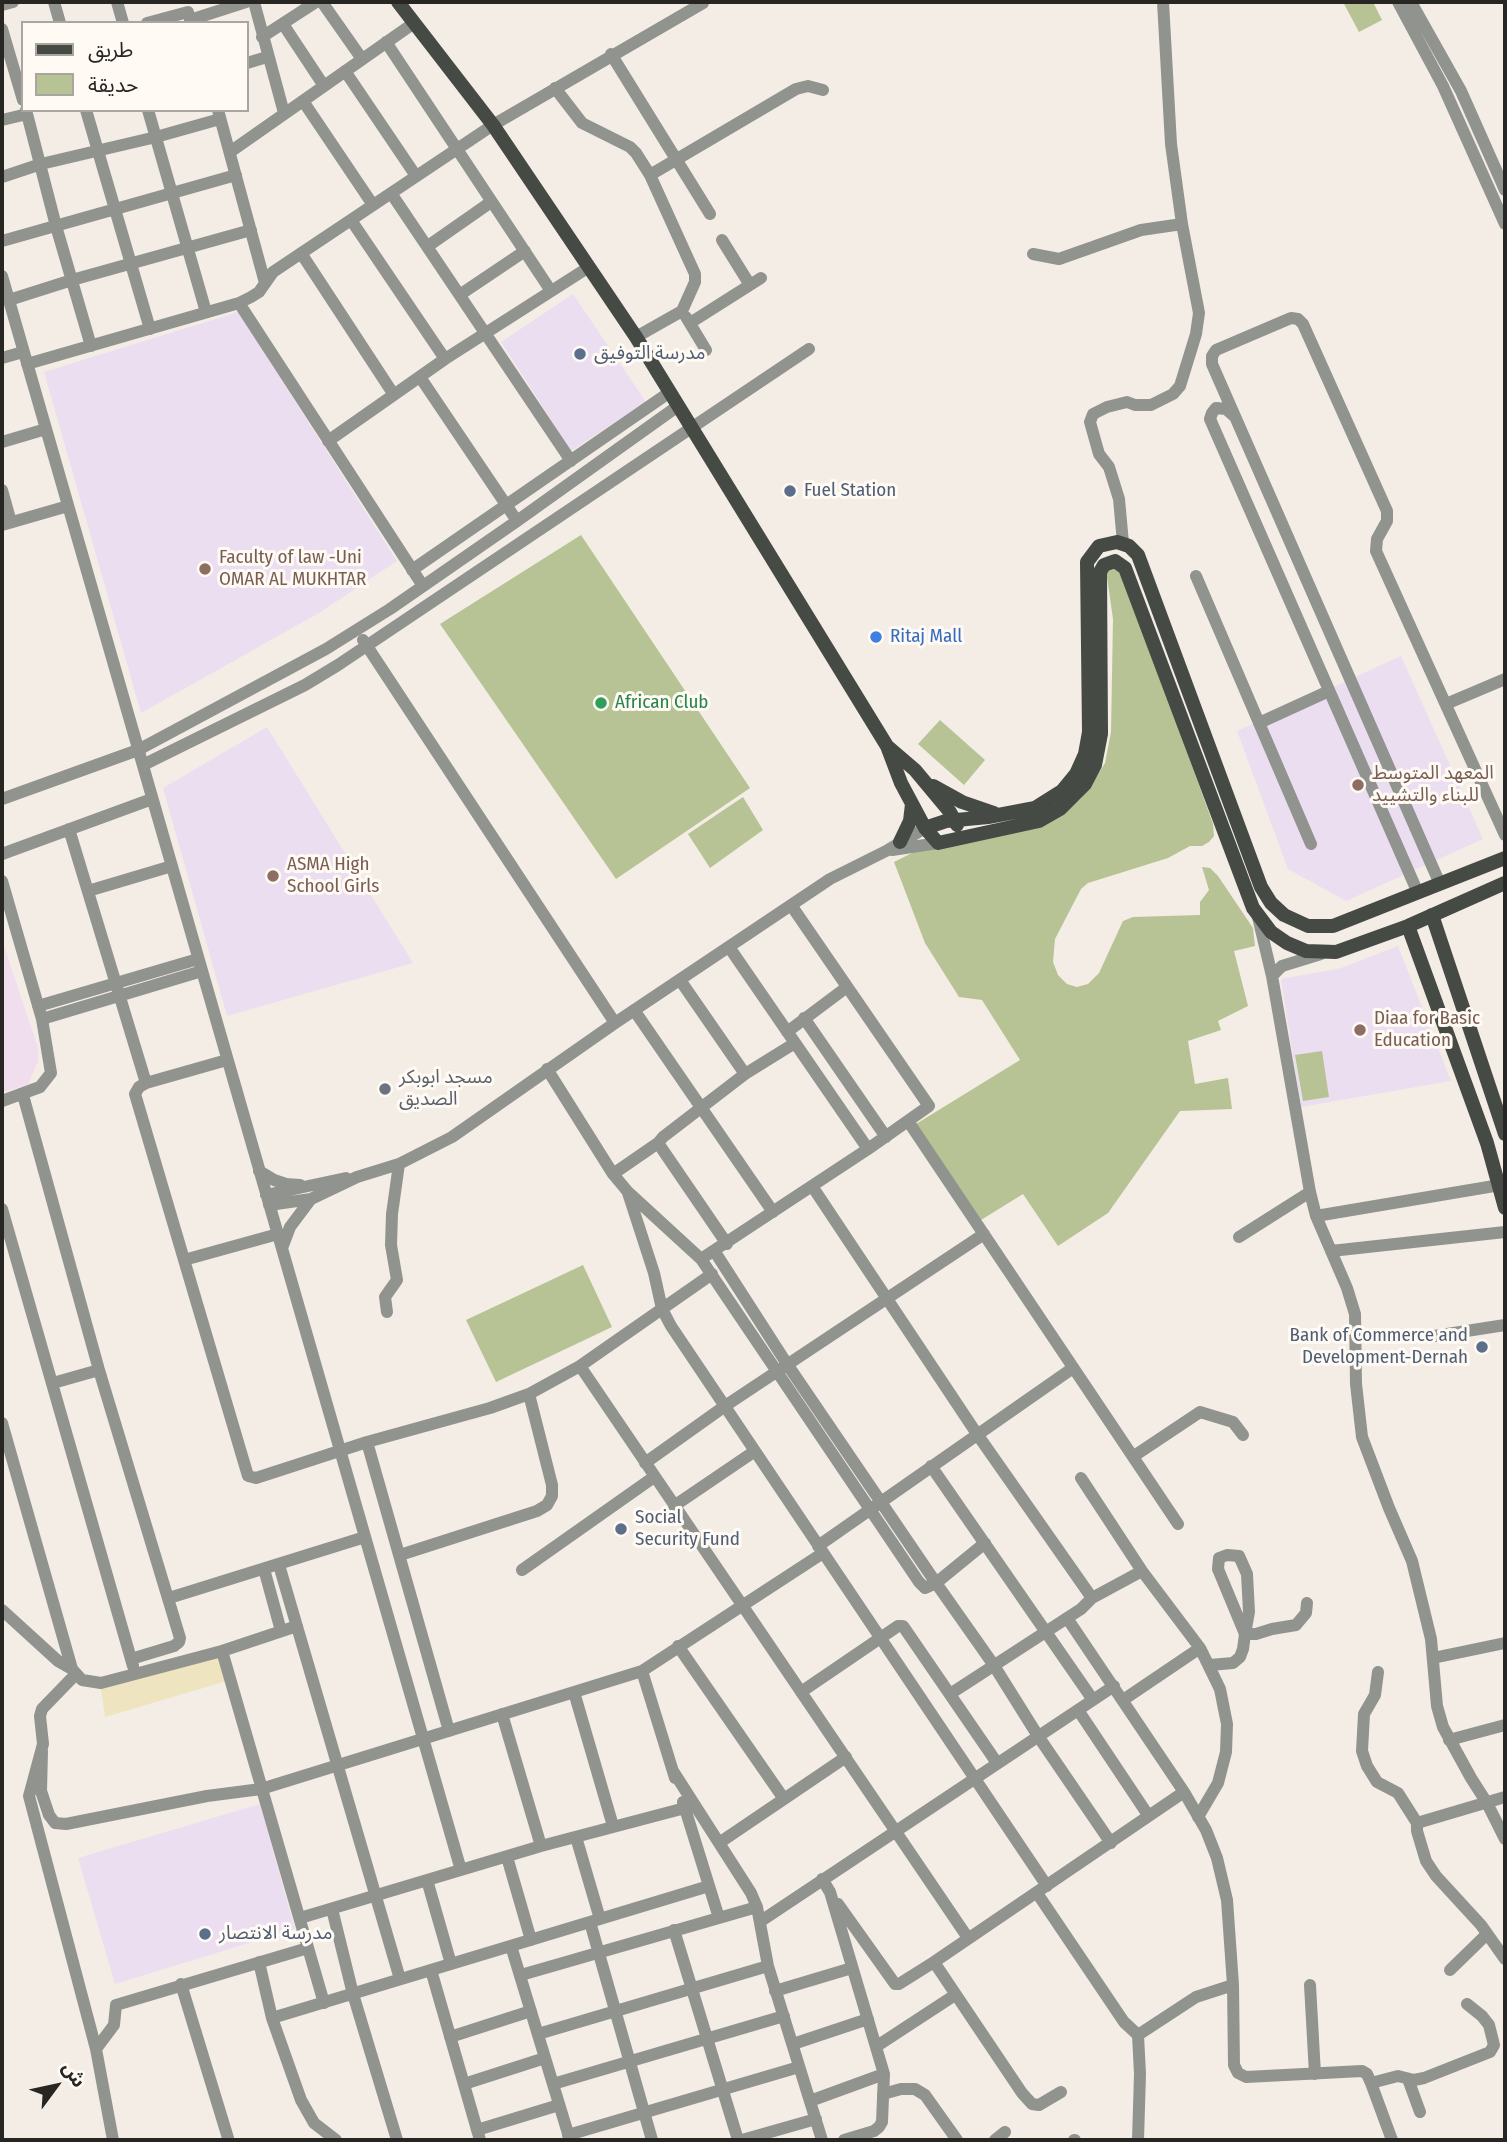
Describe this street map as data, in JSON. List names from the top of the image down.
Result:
{
  "places": [
    "مدرسة التوفيق",
    "Fuel Station",
    "Faculty of law -Uni OMAR AL MUKHTAR",
    "Ritaj Mall",
    "African Club",
    "المعهد المتوسط للبناء والتشييد",
    "ASMA High School Girls",
    "Diaa for Basic Education",
    "مسجد ابوبكر الصديق",
    "Bank of Commerce and Development-Dernah",
    "Social Security Fund",
    "مدرسة الانتصار"
  ],
  "legend": ["طريق", "حديقة"],
  "north": "top right"
}
